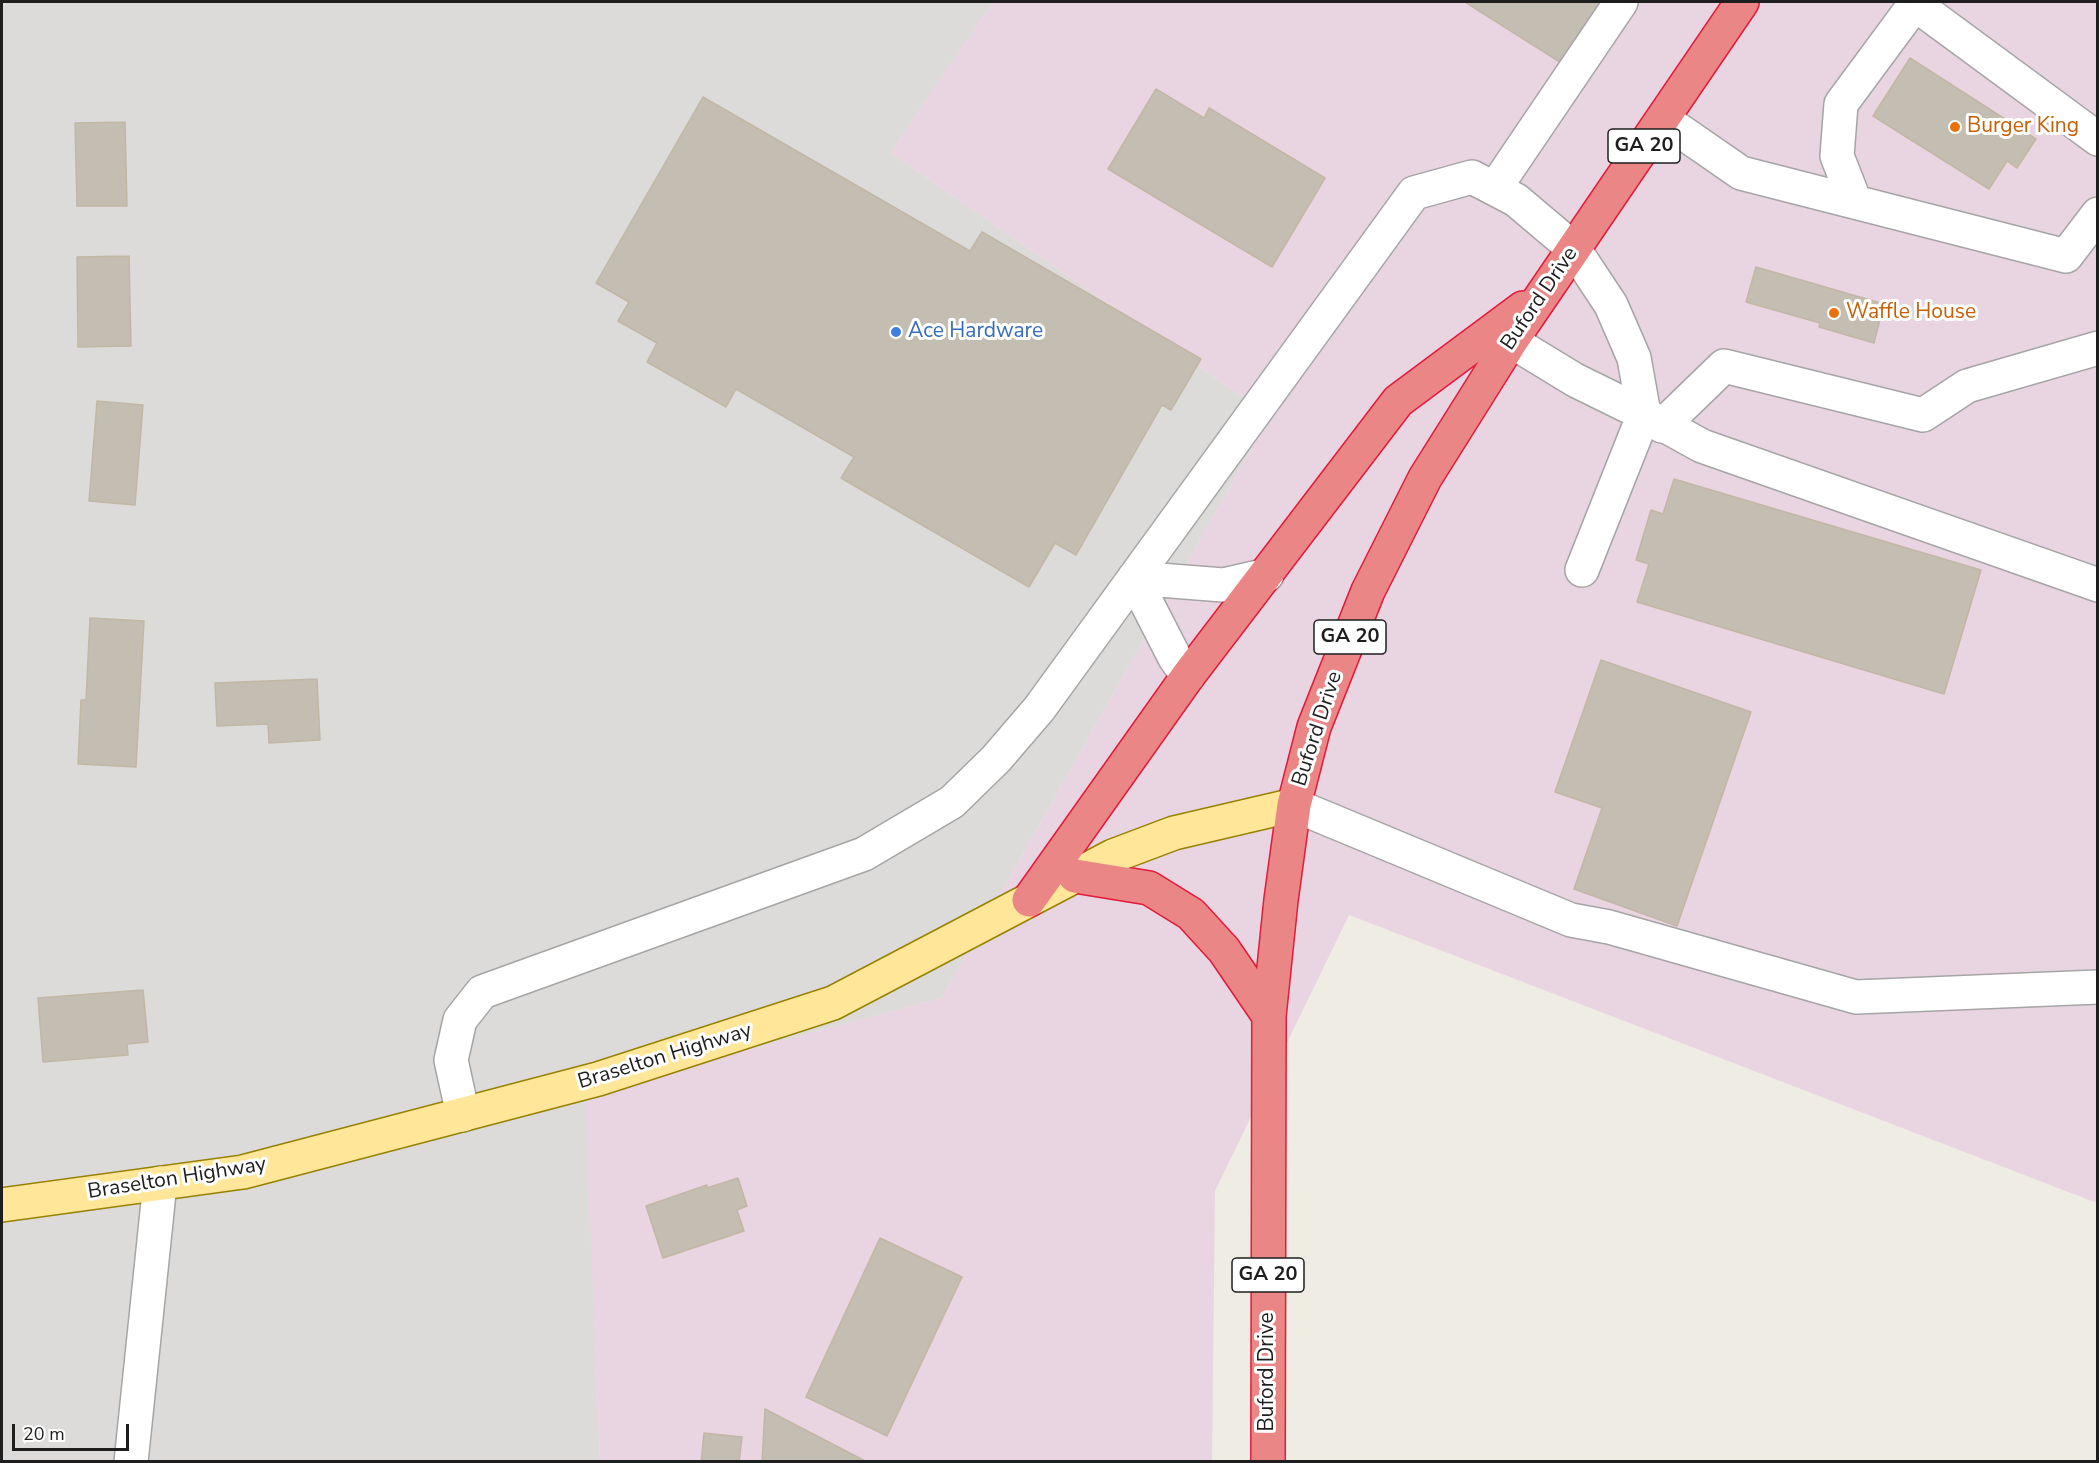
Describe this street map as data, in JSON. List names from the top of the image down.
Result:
{
  "streets": {
    "highway": ["GA 20", "Buford Drive"],
    "main road": ["Braselton Highway"]
  },
  "crossings": [
    ["Buford Drive", "Braselton Highway"]
  ],
  "places": ["Burger King", "Waffle House", "Ace Hardware"],
  "scale_bar": "20 m"
}
